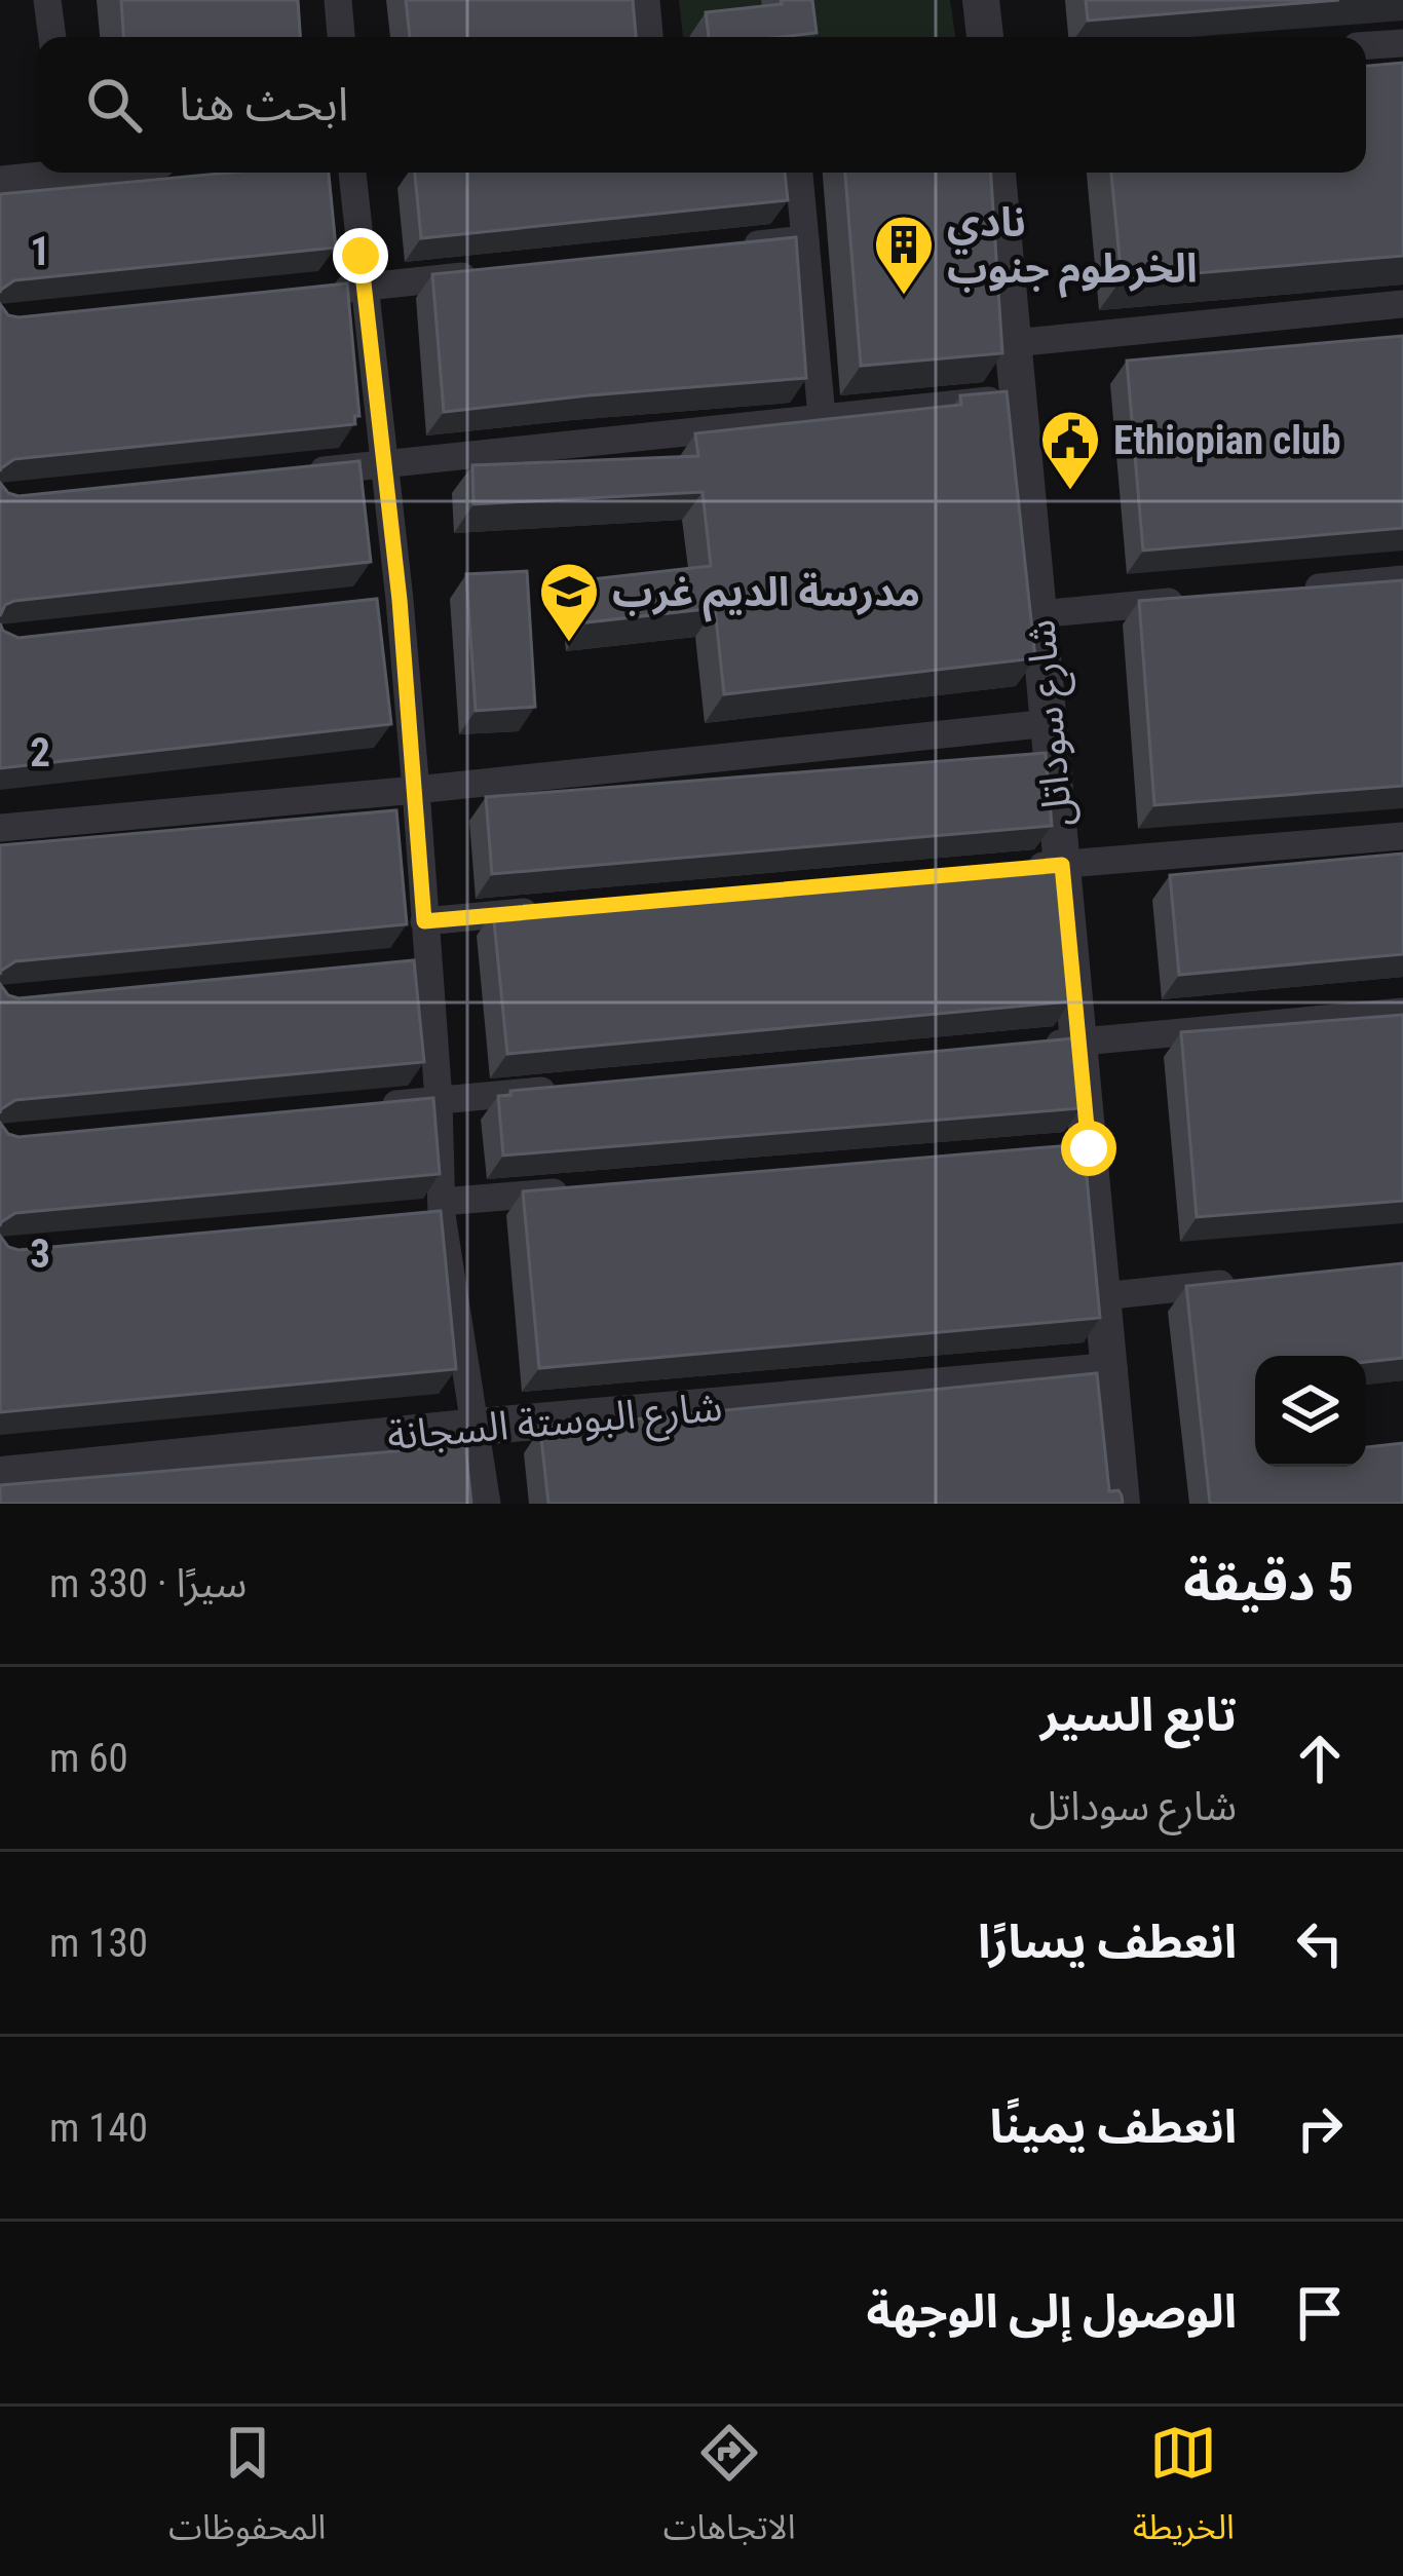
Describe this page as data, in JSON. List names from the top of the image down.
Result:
{
  "streets": {
    "street": ["شارع سوداتل", "شارع البوستة السجانة"]
  },
  "crossings": [
    ["شارع سوداتل", "شارع البوستة السجانة"]
  ],
  "places": {
    "building": ["نادي الخرطوم جنوب"],
    "public building": ["Ethiopian club"],
    "school or university": ["مدرسة الديم غرب"]
  },
  "page": {
    "search": "ابحث هنا",
    "heading": ["5 دقيقة", "سيرًا · 330 m"],
    "list": [
      ["تابع السير", "شارع سوداتل", "60 m"],
      ["انعطف يسارًا", "130 m"],
      ["انعطف يمينًا", "140 m"],
      "الوصول إلى الوجهة"
    ],
    "nav": ["الخريطة", "الاتجاهات", "المحفوظات"]
  },
  "grid": {
    "rows": ["1", "2", "3"]
  }
}
